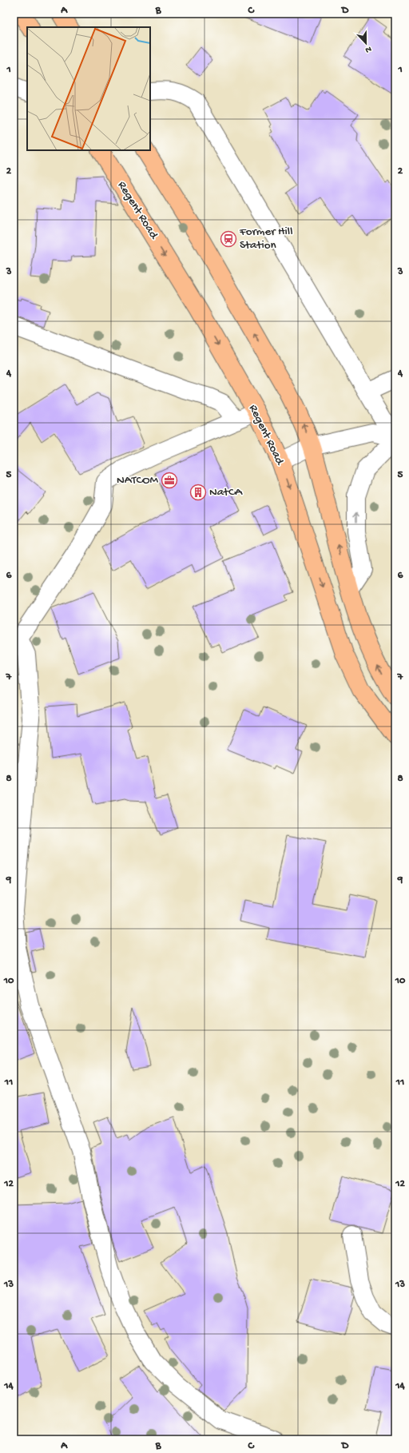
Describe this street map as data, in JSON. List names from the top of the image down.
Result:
{
  "streets": {
    "main road": ["Regent Road"]
  },
  "places": {
    "station": ["Former Hill Station"],
    "office": ["NATCOM"],
    "building": ["NatCA"]
  },
  "north": "bottom",
  "grid": {
    "columns": [
      "A",
      "B",
      "C",
      "D"
    ],
    "rows": [
      "1",
      "2",
      "3",
      "4",
      "5",
      "6",
      "7",
      "8",
      "9",
      "10",
      "11",
      "12",
      "13",
      "14"
    ]
  }
}
